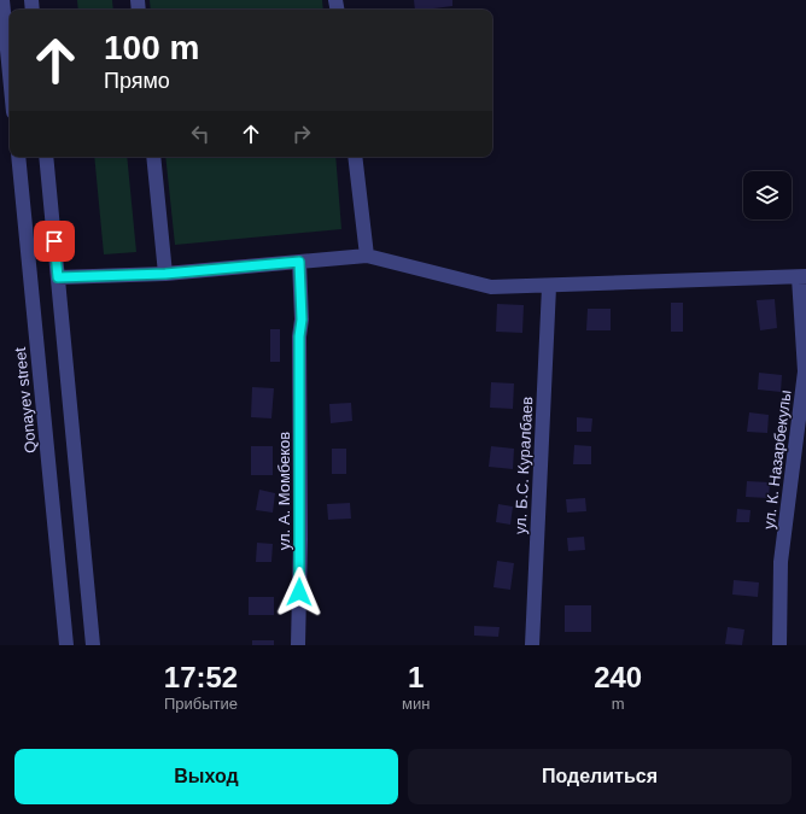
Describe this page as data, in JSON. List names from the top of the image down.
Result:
{
  "streets": {
    "street": [
      "Qonayev street",
      "ул. К. Назарбекулы",
      "ул. Б.С. Куралбаев",
      "ул. А. Момбеков"
    ]
  },
  "page": {
    "turn": ["100 m", "Прямо"],
    "eta": [
      "17:52",
      "Прибытие",
      "1",
      "мин",
      "240",
      "m"
    ],
    "buttons": ["Выход", "Поделиться"]
  }
}
